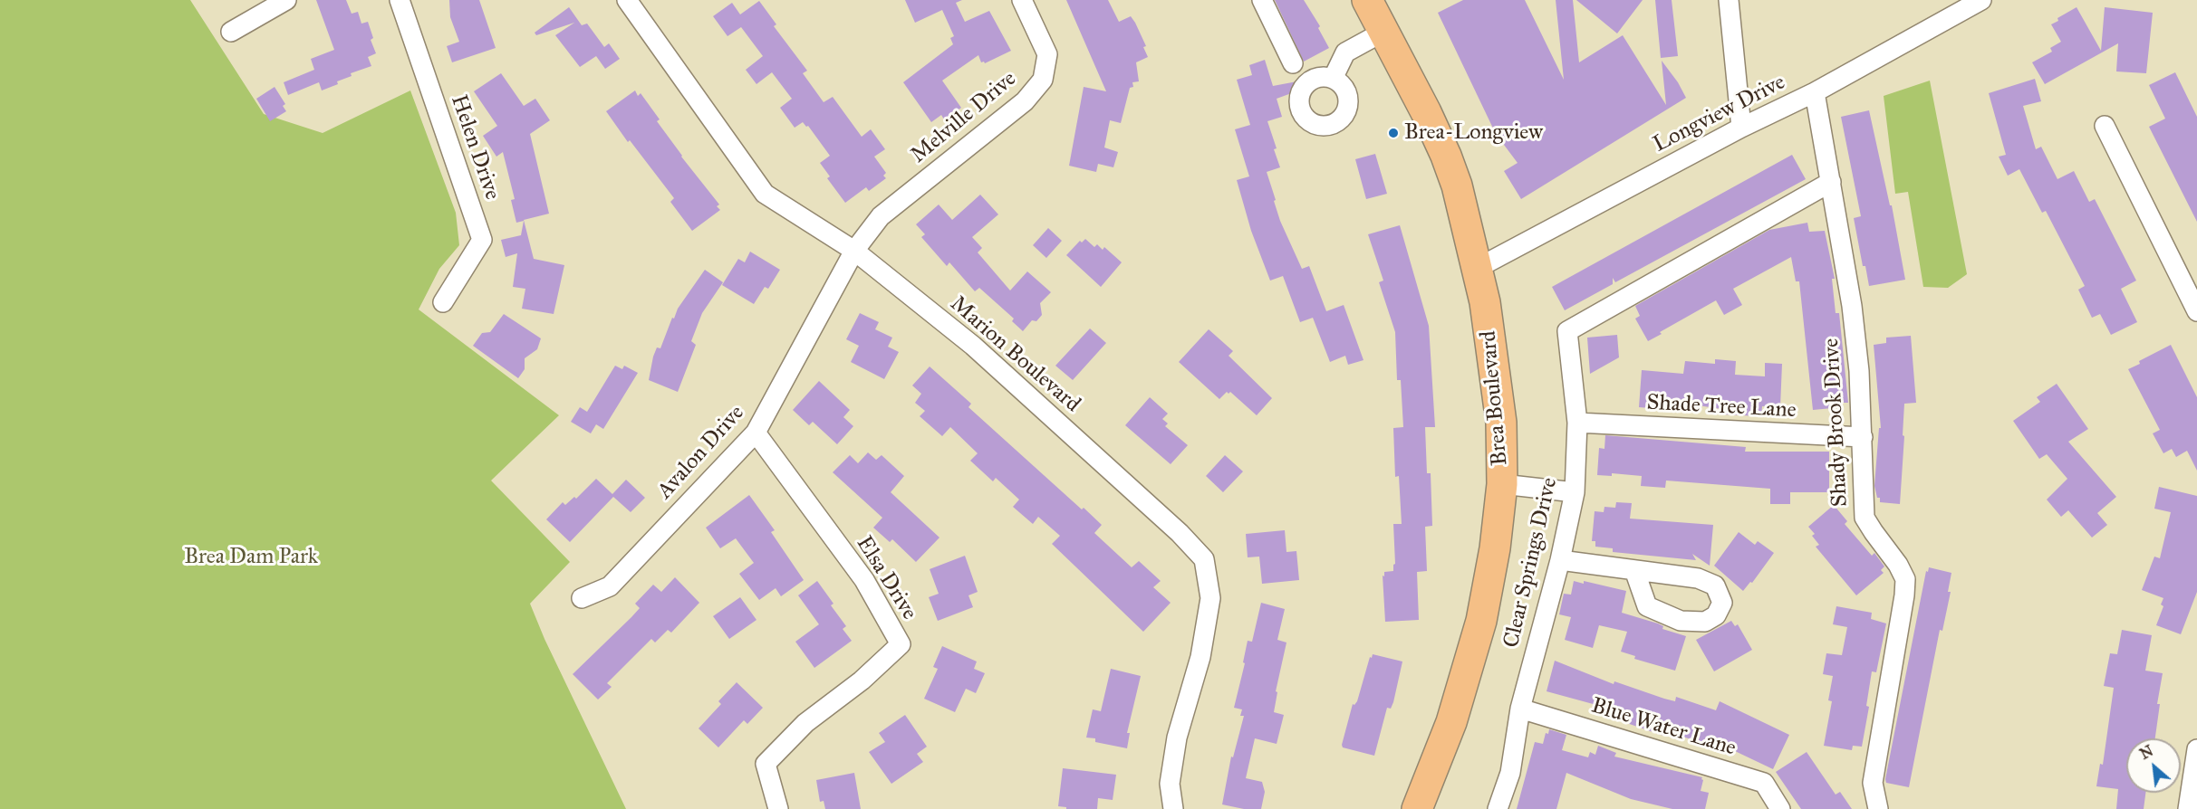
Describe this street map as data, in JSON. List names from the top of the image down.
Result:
{
  "streets": {
    "main road": ["Brea Boulevard"],
    "street": [
      "Longview Drive",
      "Melville Drive",
      "Helen Drive",
      "Marion Boulevard",
      "Shade Tree Lane",
      "Shady Brook Drive",
      "Avalon Drive",
      "Clear Springs Drive",
      "Elsa Drive",
      "Blue Water Lane"
    ]
  },
  "crossings": [
    ["Longview Drive", "Brea Boulevard"],
    ["Longview Drive", "Shady Brook Drive"],
    ["Melville Drive", "Marion Boulevard"],
    ["Melville Drive", "Avalon Drive"],
    ["Marion Boulevard", "Avalon Drive"],
    ["Shade Tree Lane", "Shady Brook Drive"],
    ["Shade Tree Lane", "Clear Springs Drive"],
    ["Shady Brook Drive", "Clear Springs Drive"],
    ["Avalon Drive", "Elsa Drive"],
    ["Clear Springs Drive", "Blue Water Lane"]
  ],
  "parks": ["Brea Dam Park"],
  "places": ["Brea-Longview"],
  "north": "top left"
}
